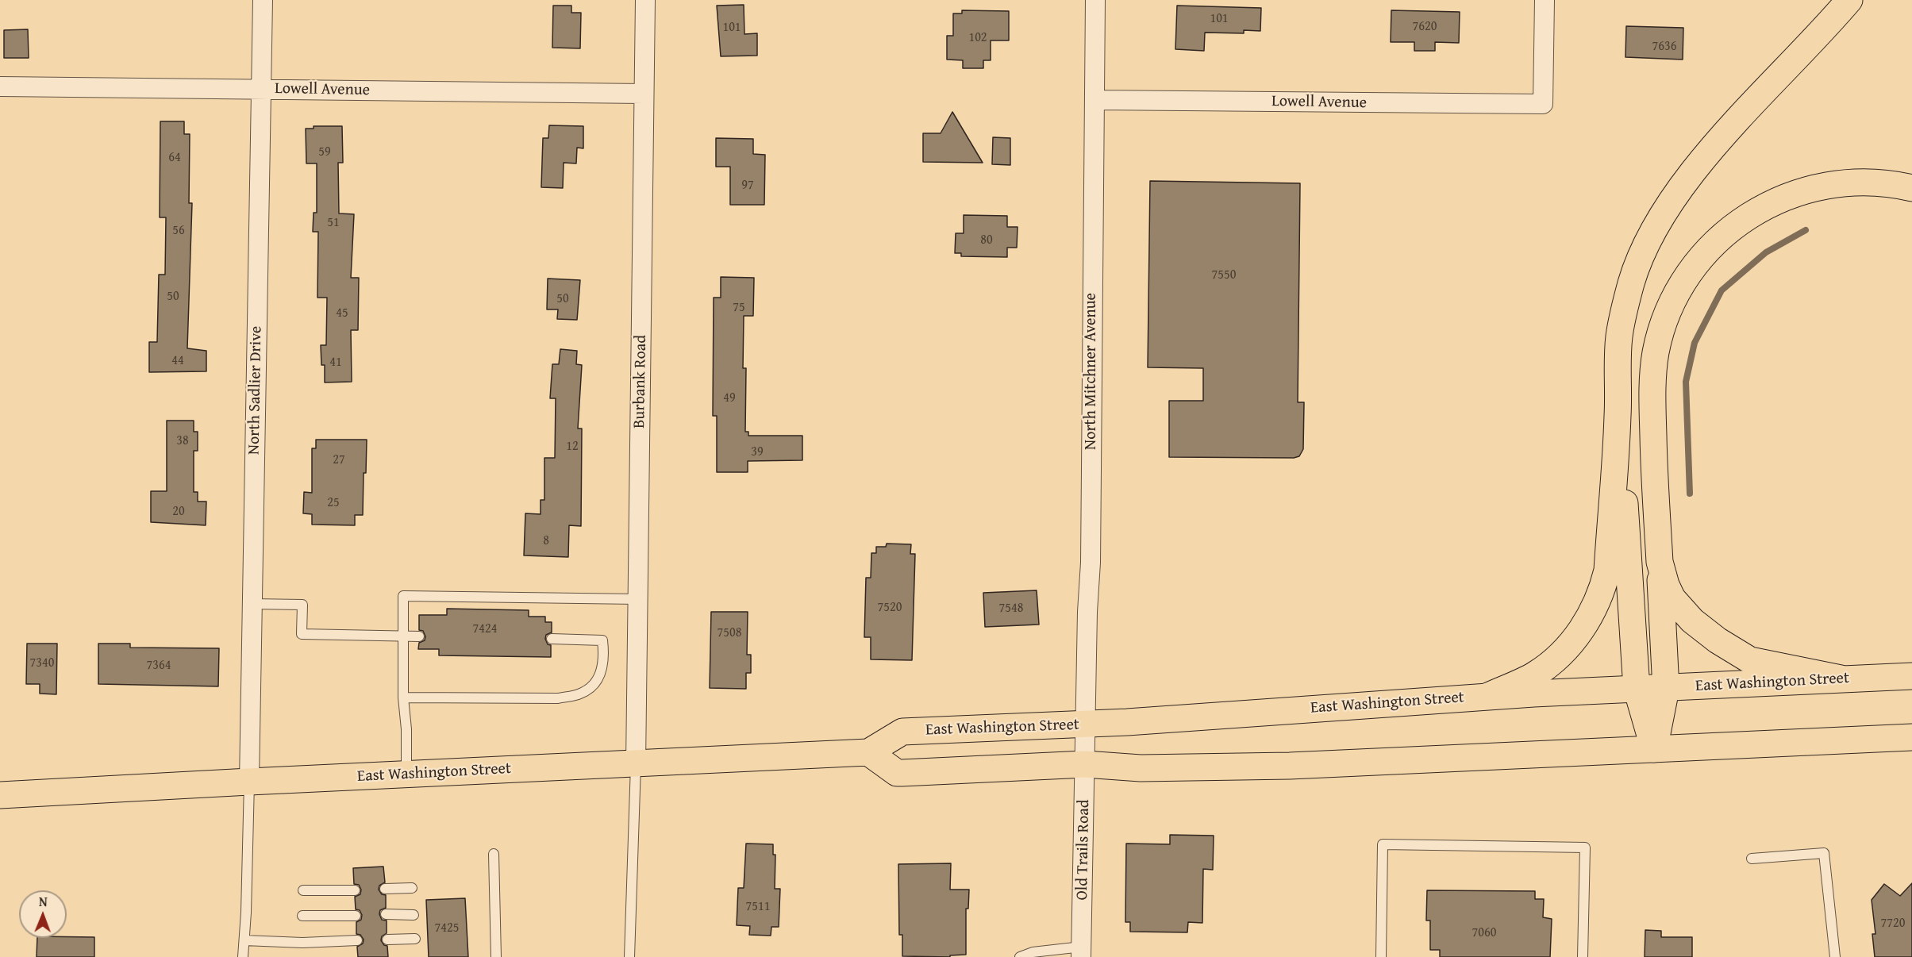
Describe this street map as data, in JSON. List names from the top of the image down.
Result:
{
  "streets": {
    "main road": ["East Washington Street"],
    "street": [
      "Lowell Avenue",
      "North Mitchner Avenue",
      "Burbank Road",
      "North Sadlier Drive",
      "Old Trails Road"
    ]
  },
  "crossings": [
    ["Lowell Avenue", "North Mitchner Avenue"],
    ["Lowell Avenue", "Burbank Road"],
    ["Lowell Avenue", "North Sadlier Drive"],
    ["North Mitchner Avenue", "East Washington Street"],
    ["North Mitchner Avenue", "Old Trails Road"],
    ["Burbank Road", "East Washington Street"],
    ["North Sadlier Drive", "East Washington Street"],
    ["East Washington Street", "Old Trails Road"]
  ],
  "house_numbers": [
    "101",
    "7620",
    "101",
    "102",
    "7636",
    "59",
    "64",
    "97",
    "51",
    "56",
    "80",
    "7550",
    "50",
    "50",
    "75",
    "45",
    "44",
    "41",
    "49",
    "38",
    "12",
    "39",
    "27",
    "25",
    "20",
    "8",
    "7520",
    "7548",
    "7424",
    "7508",
    "7340",
    "7364",
    "7511",
    "7720",
    "7425",
    "7060"
  ],
  "north": "top"
}
